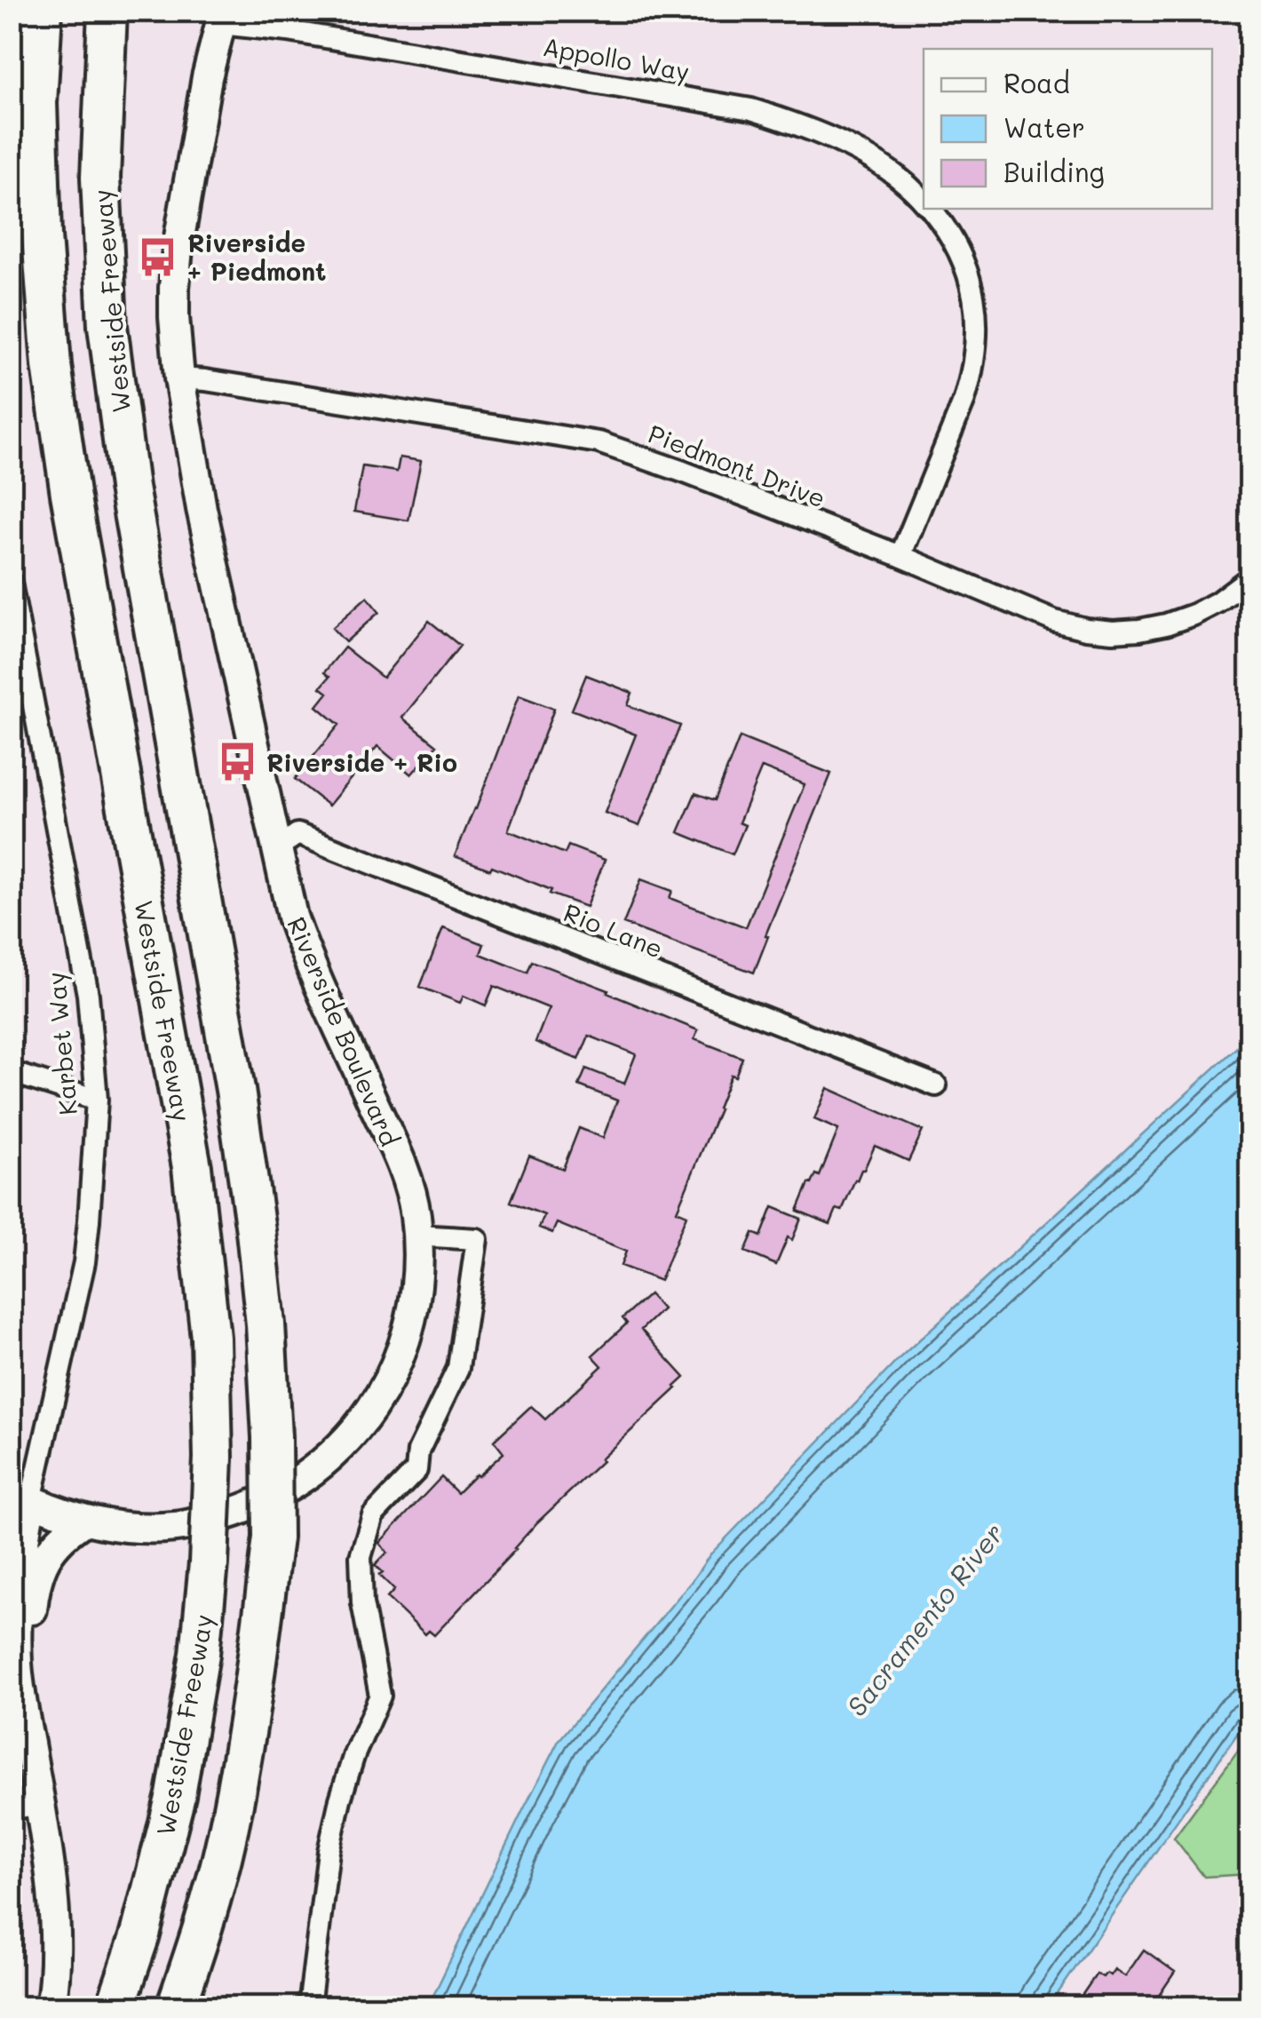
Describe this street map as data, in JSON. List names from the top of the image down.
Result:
{
  "streets": {
    "highway": ["Westside Freeway"],
    "street": [
      "Appollo Way",
      "Piedmont Drive",
      "Rio Lane",
      "Riverside Boulevard",
      "Karbet Way"
    ]
  },
  "crossings": [
    ["Appollo Way", "Piedmont Drive"],
    ["Appollo Way", "Riverside Boulevard"],
    ["Piedmont Drive", "Riverside Boulevard"],
    ["Rio Lane", "Riverside Boulevard"],
    ["Riverside Boulevard", "Karbet Way"]
  ],
  "water": ["Sacramento River"],
  "places": {
    "bus stop": ["Riverside + Piedmont", "Riverside + Rio"]
  },
  "legend": ["Road", "Water", "Building"]
}
